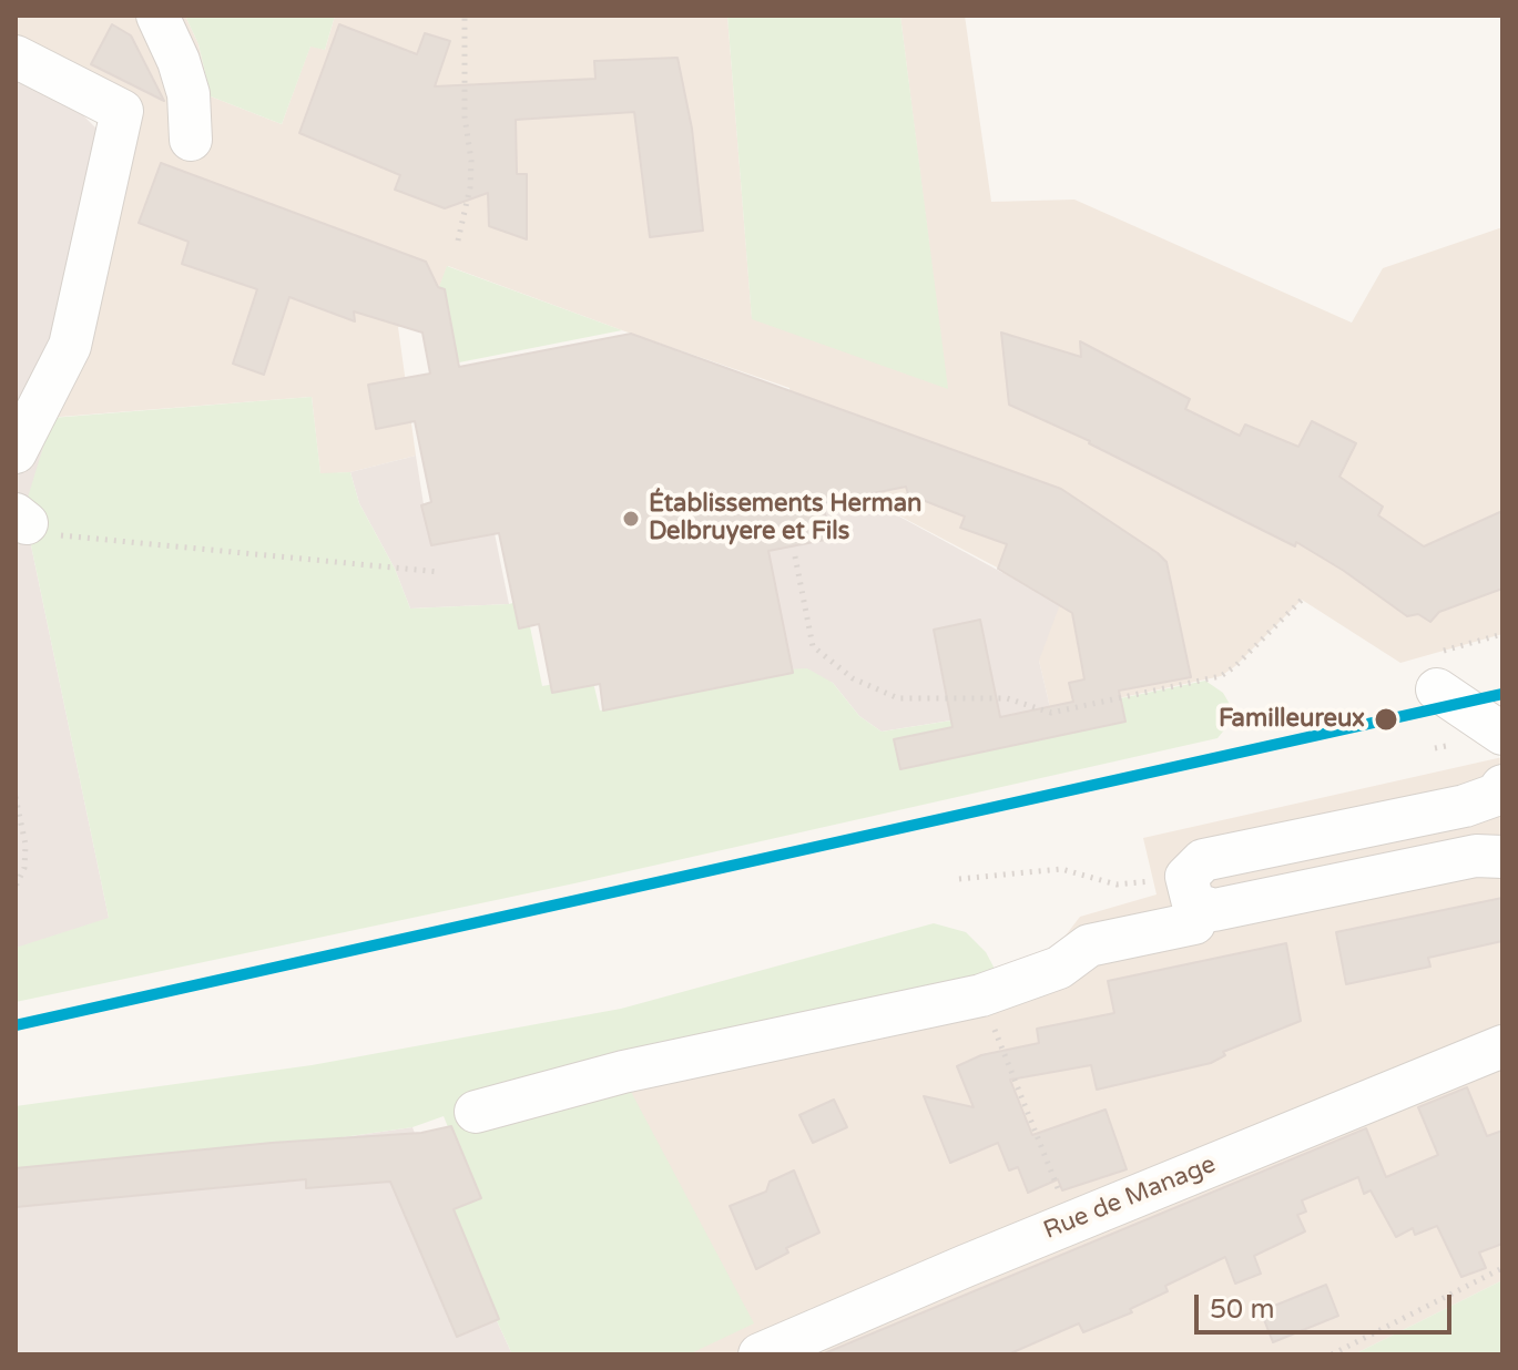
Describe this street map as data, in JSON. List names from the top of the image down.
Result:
{
  "streets": {
    "street": ["Rue de Manage"]
  },
  "places": ["Établissements Herman Delbruyere et Fils", "Familleureux"],
  "scale_bar": "50 m"
}
